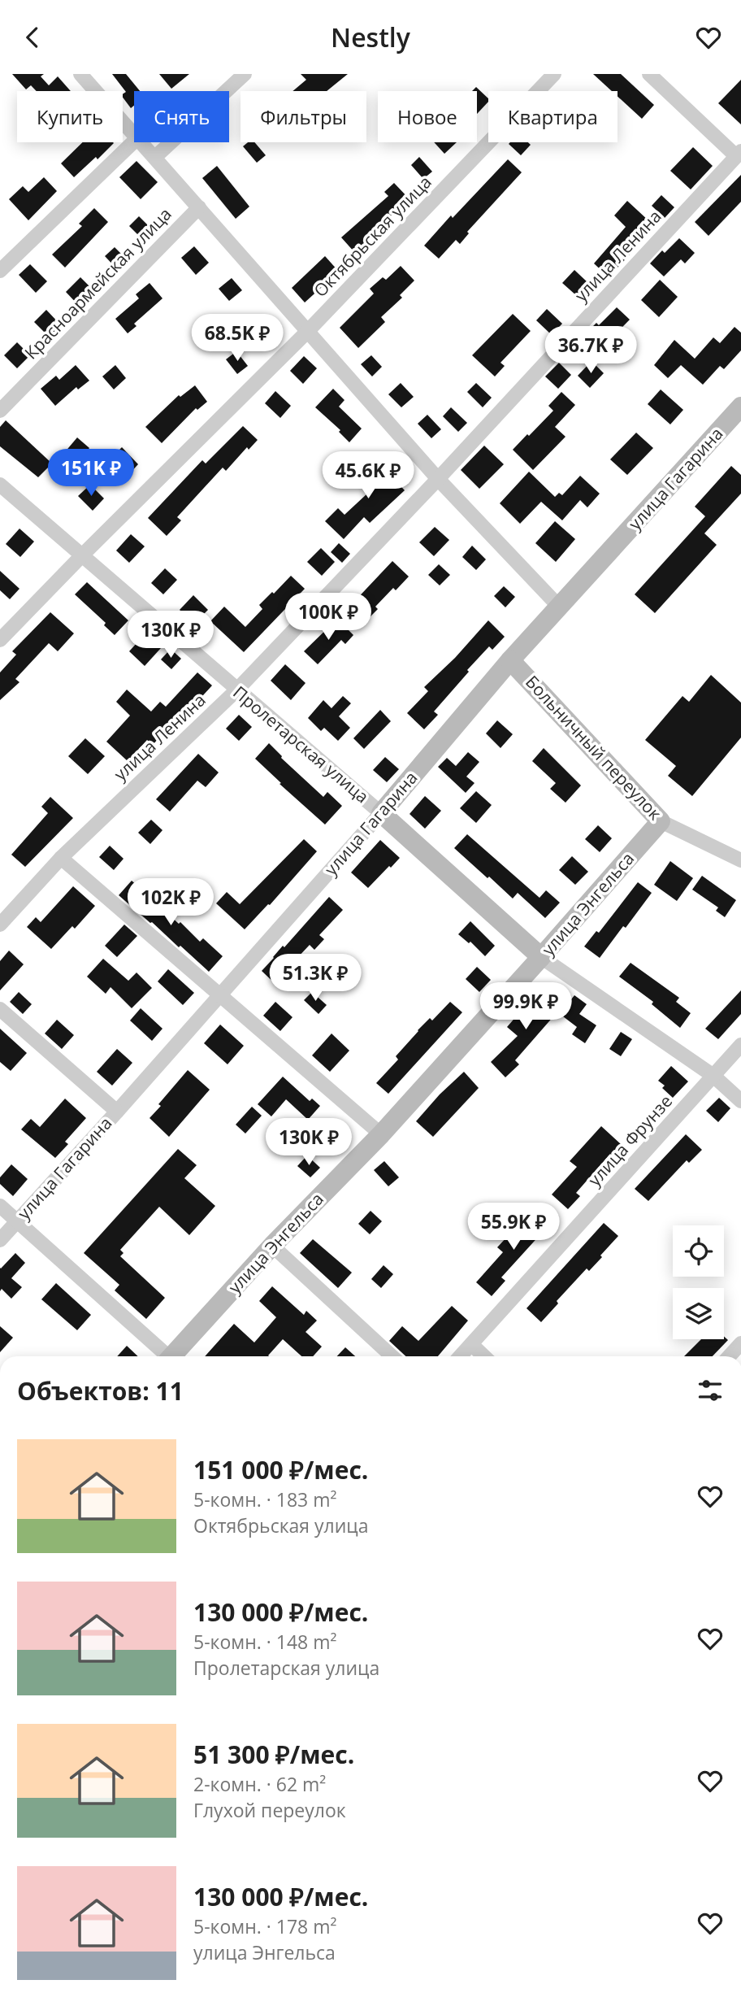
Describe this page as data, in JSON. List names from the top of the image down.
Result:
{
  "streets": {
    "main road": [
      "улица Гагарина",
      "Пролетарская улица",
      "Больничный переулок",
      "улица Энгельса"
    ],
    "street": [
      "Октябрьская улица",
      "улица Ленина",
      "Красноармейская улица",
      "улица Фрунзе"
    ]
  },
  "crossings": [
    ["Октябрьская улица", "Пролетарская улица"],
    ["улица Ленина", "Пролетарская улица"],
    ["улица Гагарина", "Пролетарская улица"],
    ["улица Гагарина", "Больничный переулок"],
    ["Пролетарская улица", "улица Энгельса"],
    ["Пролетарская улица", "улица Фрунзе"],
    ["Больничный переулок", "улица Энгельса"]
  ],
  "page": {
    "header": "Nestly",
    "chip": [
      "Купить",
      "Снять",
      "Фильтры",
      "Новое",
      "Квартира"
    ],
    "price": [
      "68.5K ₽",
      "36.7K ₽",
      "151K ₽",
      "45.6K ₽",
      "100K ₽",
      "130K ₽",
      "102K ₽",
      "51.3K ₽",
      "99.9K ₽",
      "130K ₽",
      "55.9K ₽"
    ],
    "heading": "Объектов: 11",
    "list": [
      {
        "name": "151 000 ₽/мес.",
        "note": "5-комн. · 183 m² · Октябрьская улица"
      },
      {
        "name": "130 000 ₽/мес.",
        "note": "5-комн. · 148 m² · Пролетарская улица"
      },
      {
        "name": "51 300 ₽/мес.",
        "note": "2-комн. · 62 m² · Глухой переулок"
      },
      {
        "name": "130 000 ₽/мес.",
        "note": "5-комн. · 178 m² · улица Энгельса"
      }
    ]
  }
}
